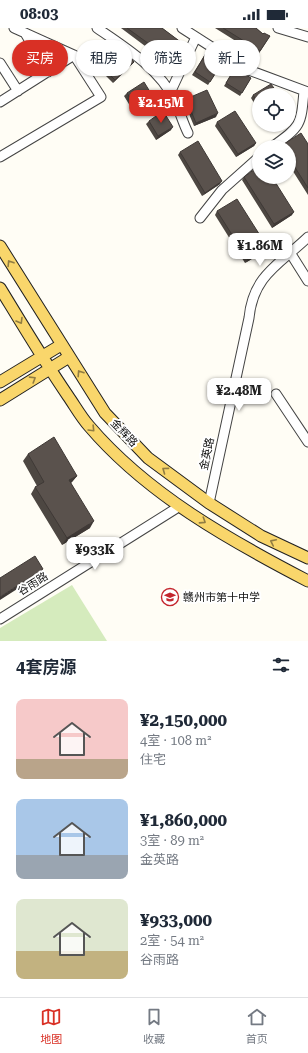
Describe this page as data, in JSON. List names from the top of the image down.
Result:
{
  "streets": {
    "main road": ["金辉路"],
    "street": ["金英路", "谷雨路"]
  },
  "crossings": [
    ["金辉路", "金英路"],
    ["金辉路", "谷雨路"]
  ],
  "places": {
    "school or university": ["赣州市第十中学"]
  },
  "page": {
    "status": "08:03",
    "chip": [
      "买房",
      "租房",
      "筛选",
      "新上"
    ],
    "price": [
      "¥2.15M",
      "¥1.86M",
      "¥2.48M",
      "¥933K"
    ],
    "heading": "4套房源",
    "list": [
      {
        "name": "¥2,150,000",
        "note": "4室 · 108 m² · 住宅"
      },
      {
        "name": "¥1,860,000",
        "note": "3室 · 89 m² · 金英路"
      },
      {
        "name": "¥933,000",
        "note": "2室 · 54 m² · 谷雨路"
      }
    ],
    "tabs": ["地图", "收藏", "首页"]
  }
}
